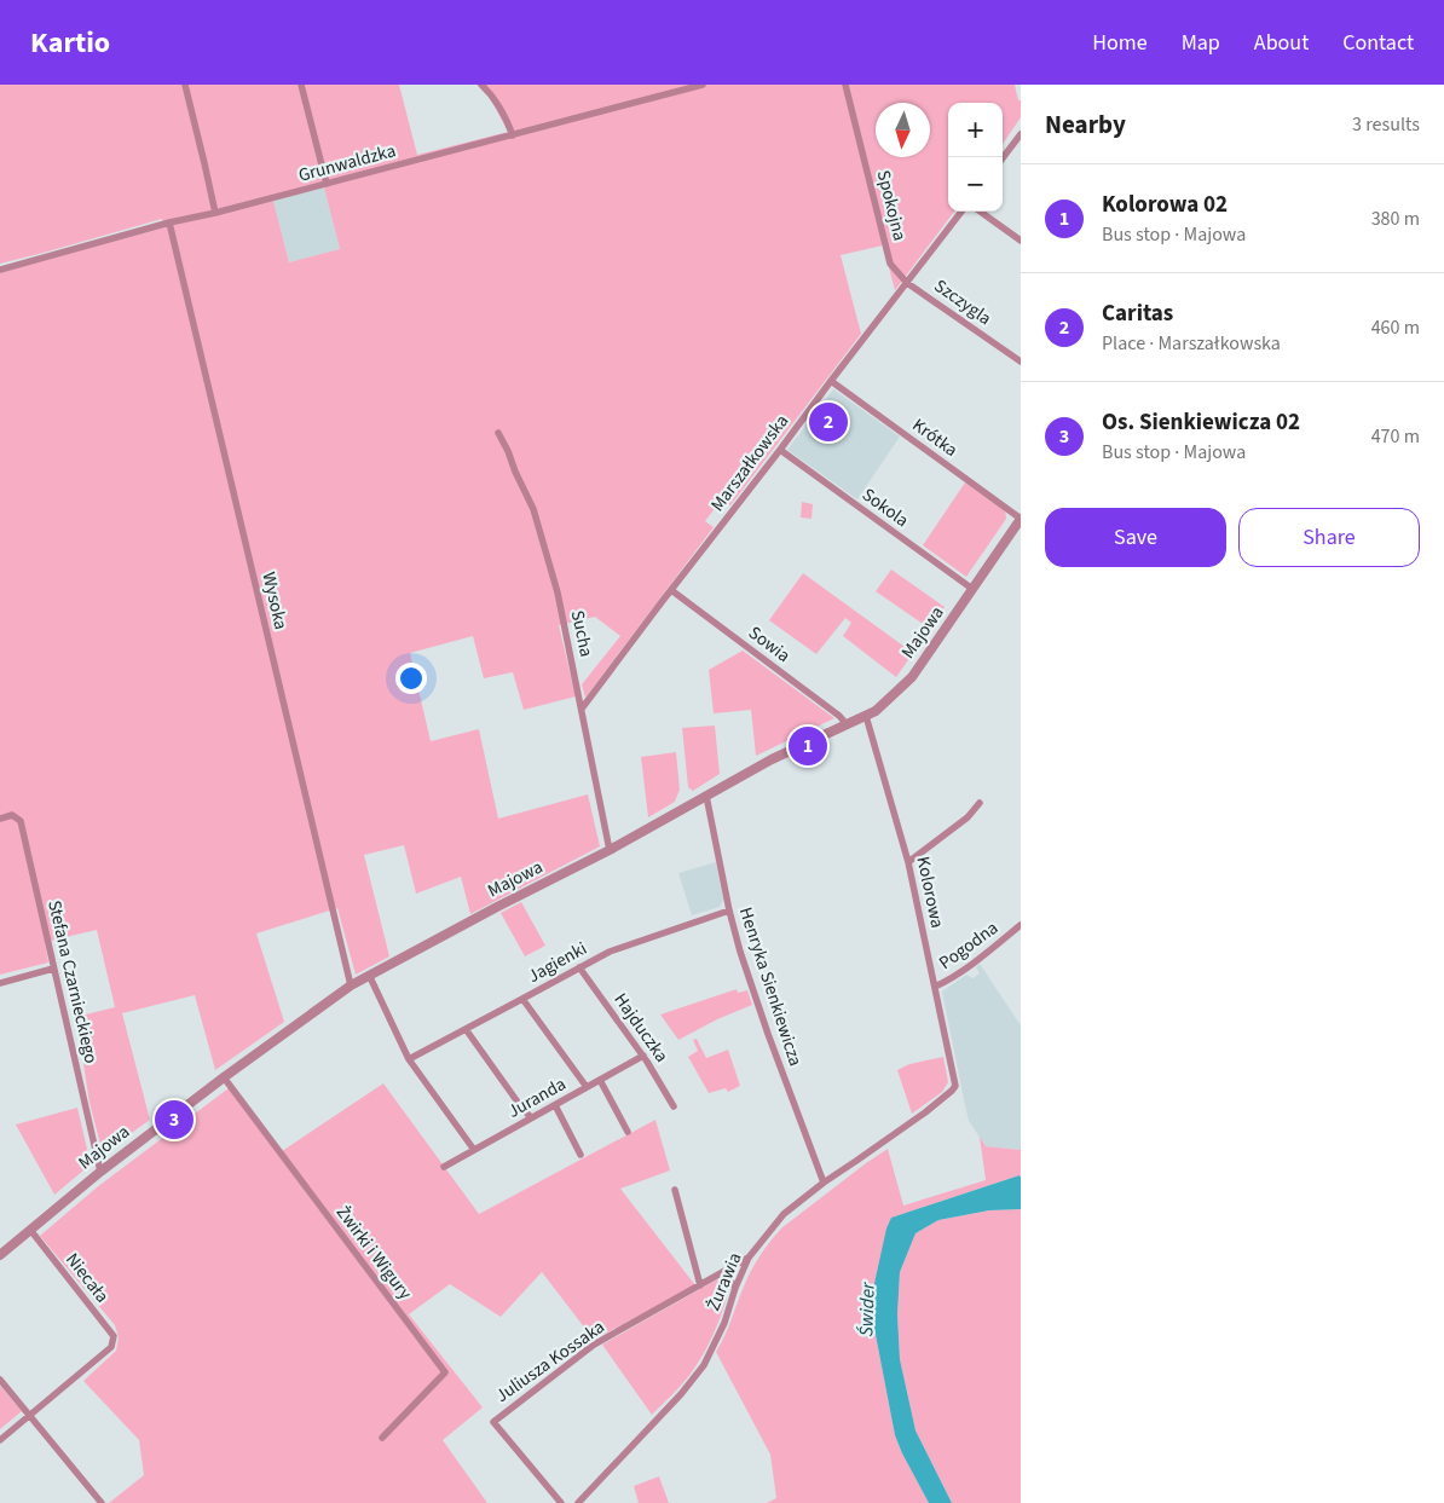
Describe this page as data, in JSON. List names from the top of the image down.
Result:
{
  "streets": {
    "street": [
      "Grunwaldzka",
      "Spokojna",
      "Szczygla",
      "Krótka",
      "Marszałkowska",
      "Sokola",
      "Wysoka",
      "Majowa",
      "Sucha",
      "Sowia",
      "Kolorowa",
      "Pogodna",
      "Jagienki",
      "Stefana Czarnieckiego",
      "Henryka Sienkiewicza",
      "Hajduczka",
      "Juranda",
      "Żwirki i Wigury",
      "Niecała",
      "Żurawia",
      "Juliusza Kossaka"
    ]
  },
  "crossings": [
    ["Grunwaldzka", "Wysoka"],
    ["Spokojna", "Szczygla"],
    ["Szczygla", "Marszałkowska"],
    ["Krótka", "Marszałkowska"],
    ["Krótka", "Majowa"],
    ["Marszałkowska", "Sokola"],
    ["Marszałkowska", "Sucha"],
    ["Marszałkowska", "Sowia"],
    ["Sokola", "Majowa"],
    ["Wysoka", "Majowa"],
    ["Majowa", "Sucha"],
    ["Majowa", "Sowia"],
    ["Majowa", "Kolorowa"],
    ["Majowa", "Stefana Czarnieckiego"],
    ["Majowa", "Henryka Sienkiewicza"],
    ["Majowa", "Żwirki i Wigury"],
    ["Majowa", "Niecała"],
    ["Kolorowa", "Pogodna"],
    ["Kolorowa", "Żurawia"],
    ["Jagienki", "Henryka Sienkiewicza"],
    ["Jagienki", "Hajduczka"],
    ["Henryka Sienkiewicza", "Żurawia"],
    ["Hajduczka", "Juranda"],
    ["Żurawia", "Juliusza Kossaka"]
  ],
  "water": ["Świder"],
  "north": "bottom",
  "page": {
    "header": "Kartio",
    "nav": [
      "Home",
      "Map",
      "About",
      "Contact"
    ],
    "heading": ["Nearby", "3 results"],
    "map_buttons": ["+", "−"],
    "list": [
      {
        "mark": "1",
        "name": "Kolorowa 02",
        "note": "Bus stop · Majowa",
        "value": "380 m"
      },
      {
        "mark": "2",
        "name": "Caritas",
        "note": "Place · Marszałkowska",
        "value": "460 m"
      },
      {
        "mark": "3",
        "name": "Os. Sienkiewicza 02",
        "note": "Bus stop · Majowa",
        "value": "470 m"
      }
    ],
    "pins": ["2", "1", "3"],
    "buttons": ["Save", "Share"]
  }
}
